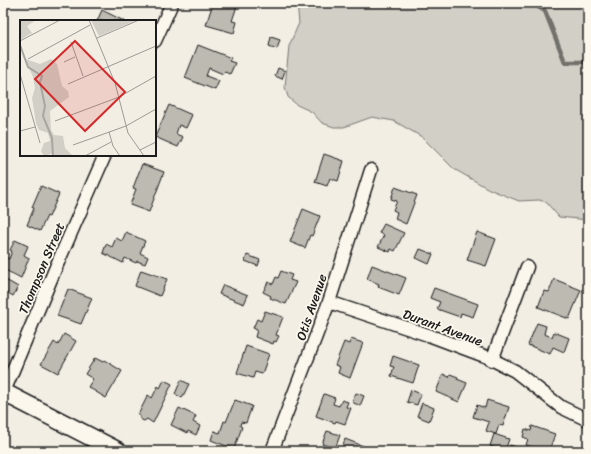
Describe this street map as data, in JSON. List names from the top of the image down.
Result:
{
  "streets": {
    "street": ["Thompson Street", "Otis Avenue", "Durant Avenue"]
  },
  "crossings": [
    ["Otis Avenue", "Durant Avenue"]
  ]
}
